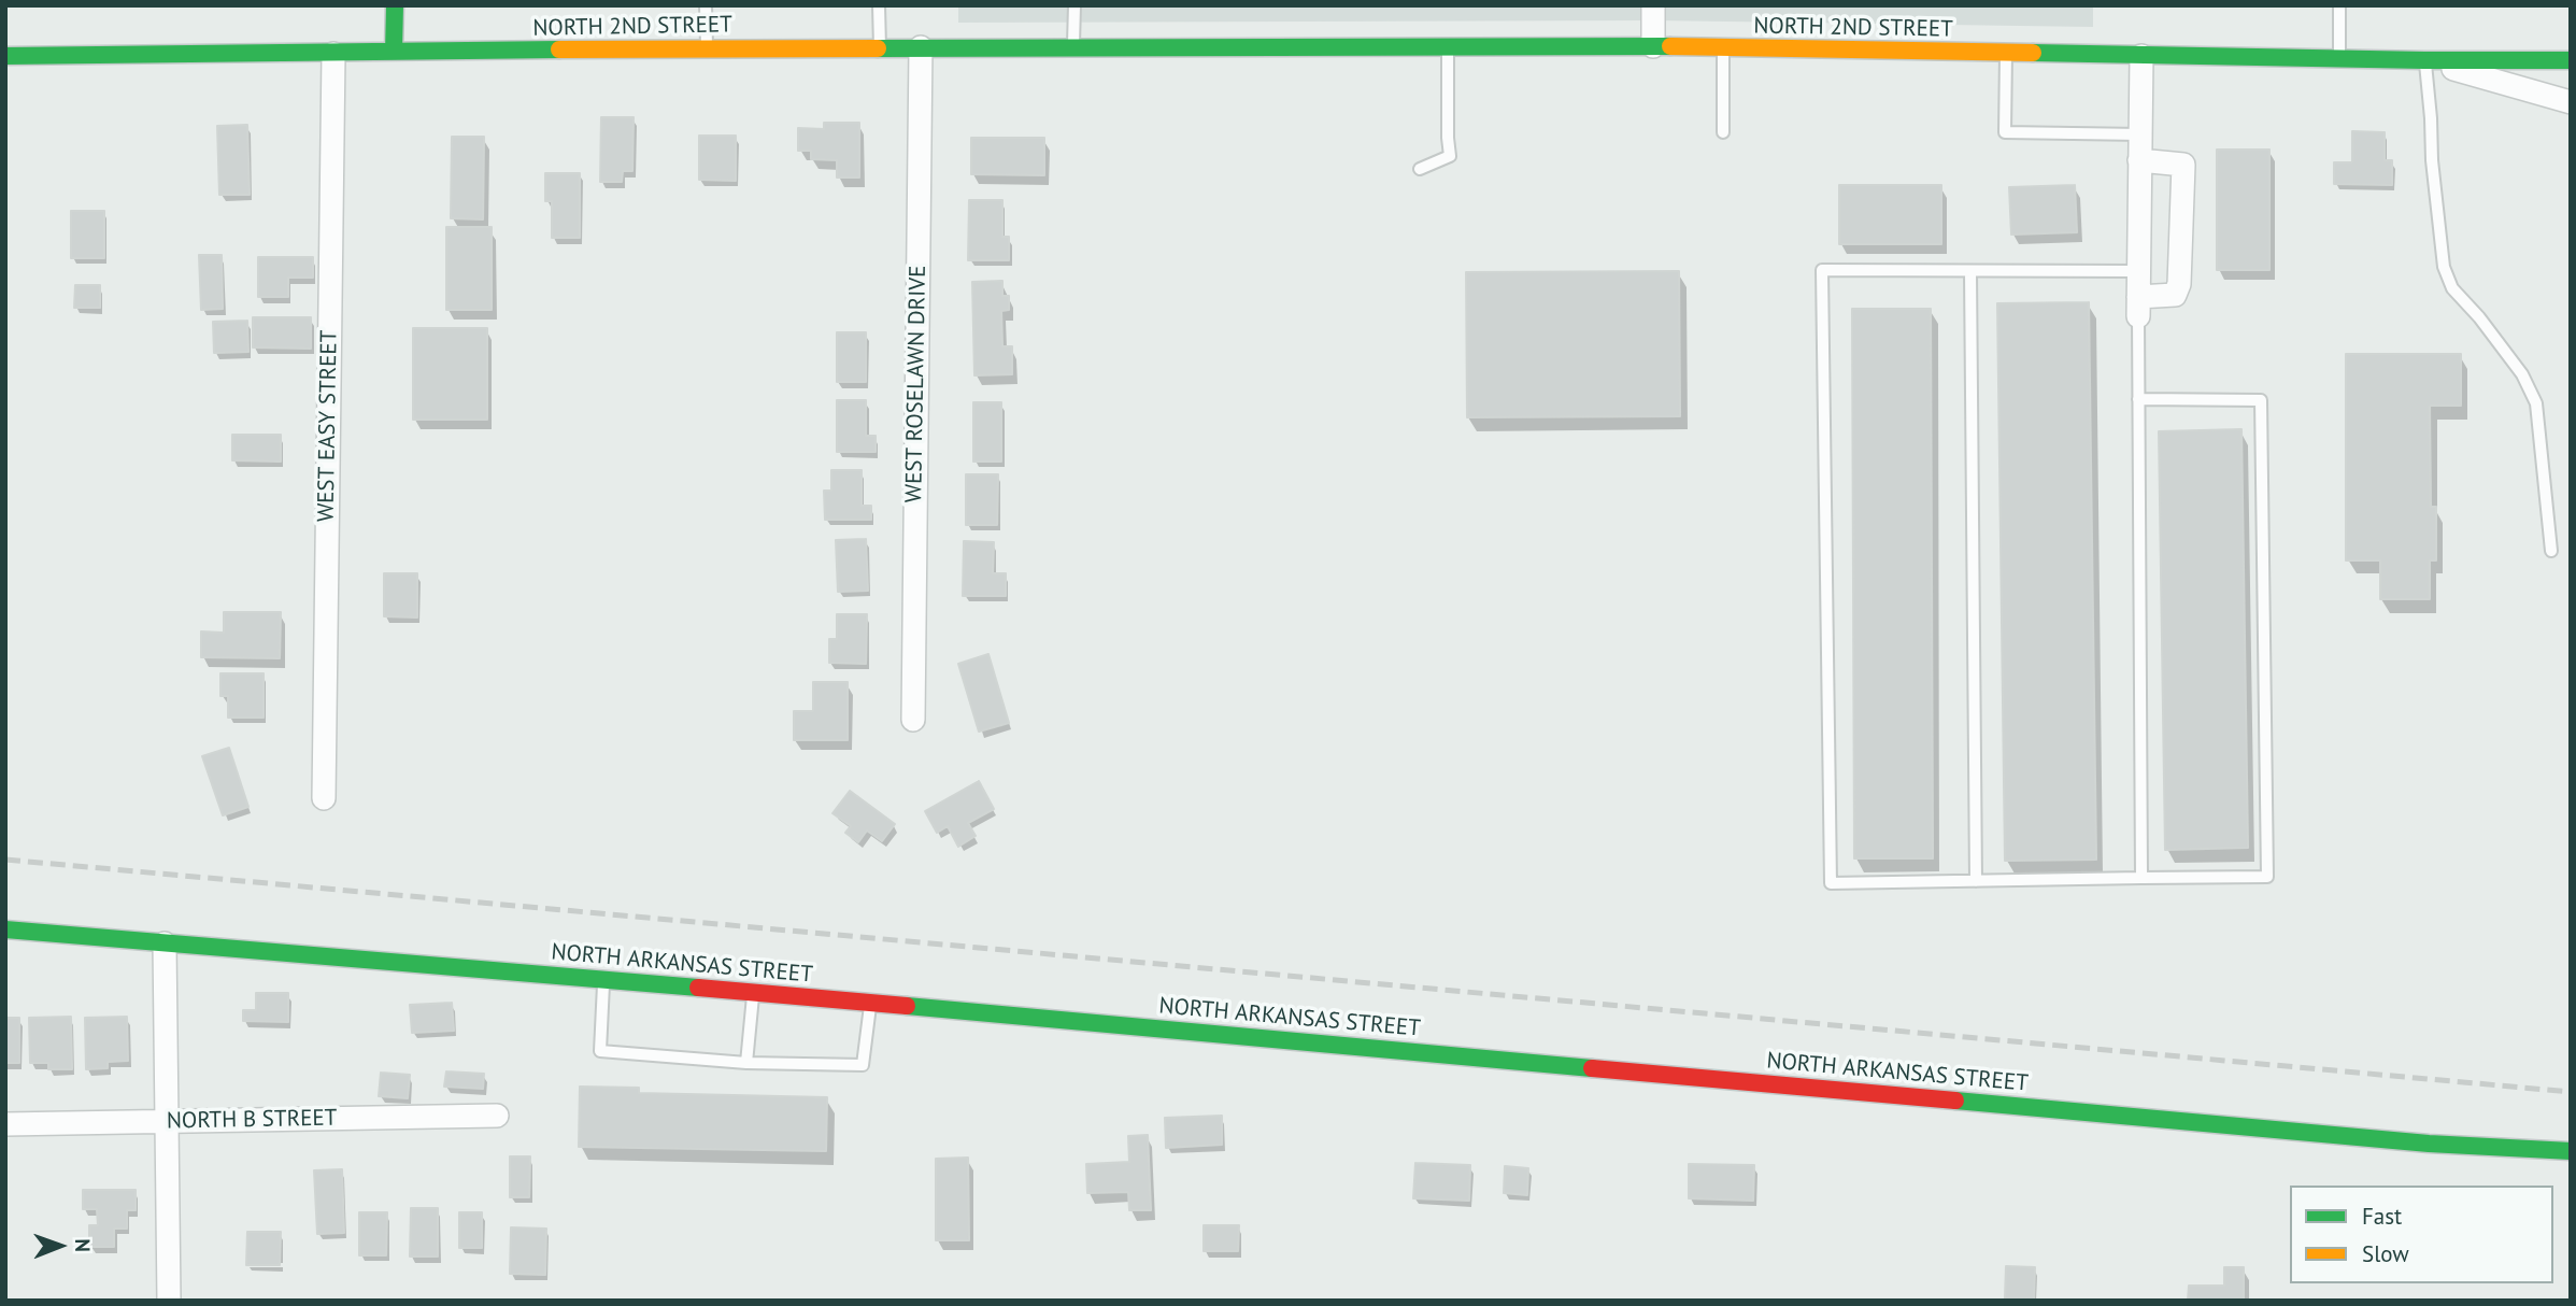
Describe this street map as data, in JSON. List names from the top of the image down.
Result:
{
  "streets": {
    "street": [
      "NORTH 2ND STREET",
      "WEST ROSELAWN DRIVE",
      "WEST EASY STREET",
      "NORTH ARKANSAS STREET",
      "NORTH B STREET"
    ]
  },
  "crossings": [
    ["NORTH 2ND STREET", "WEST ROSELAWN DRIVE"],
    ["NORTH 2ND STREET", "WEST EASY STREET"]
  ],
  "legend": ["Fast", "Slow"],
  "north": "right"
}
